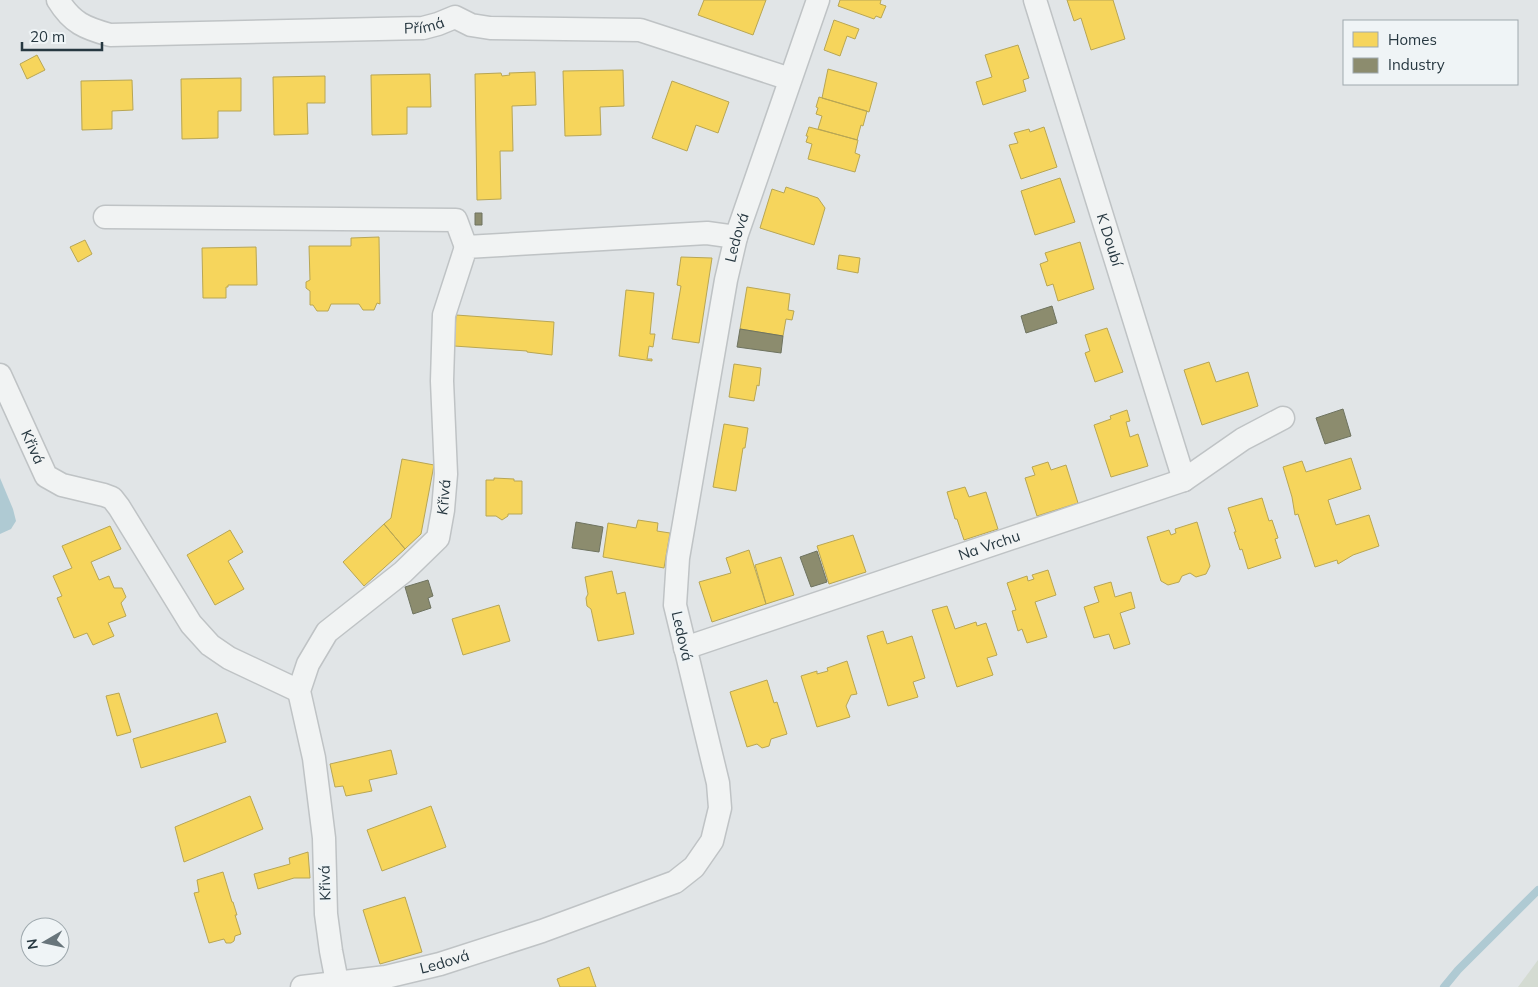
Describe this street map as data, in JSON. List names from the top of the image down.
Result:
{
  "streets": {
    "street": [
      "Přímá",
      "Ledová",
      "K Doubí",
      "Křivá",
      "Na Vrchu"
    ]
  },
  "crossings": [
    ["Přímá", "Ledová"],
    ["Ledová", "Křivá"],
    ["Ledová", "Na Vrchu"],
    ["K Doubí", "Na Vrchu"]
  ],
  "legend": ["Homes", "Industry"],
  "scale_bar": "20 m",
  "north": "left"
}
